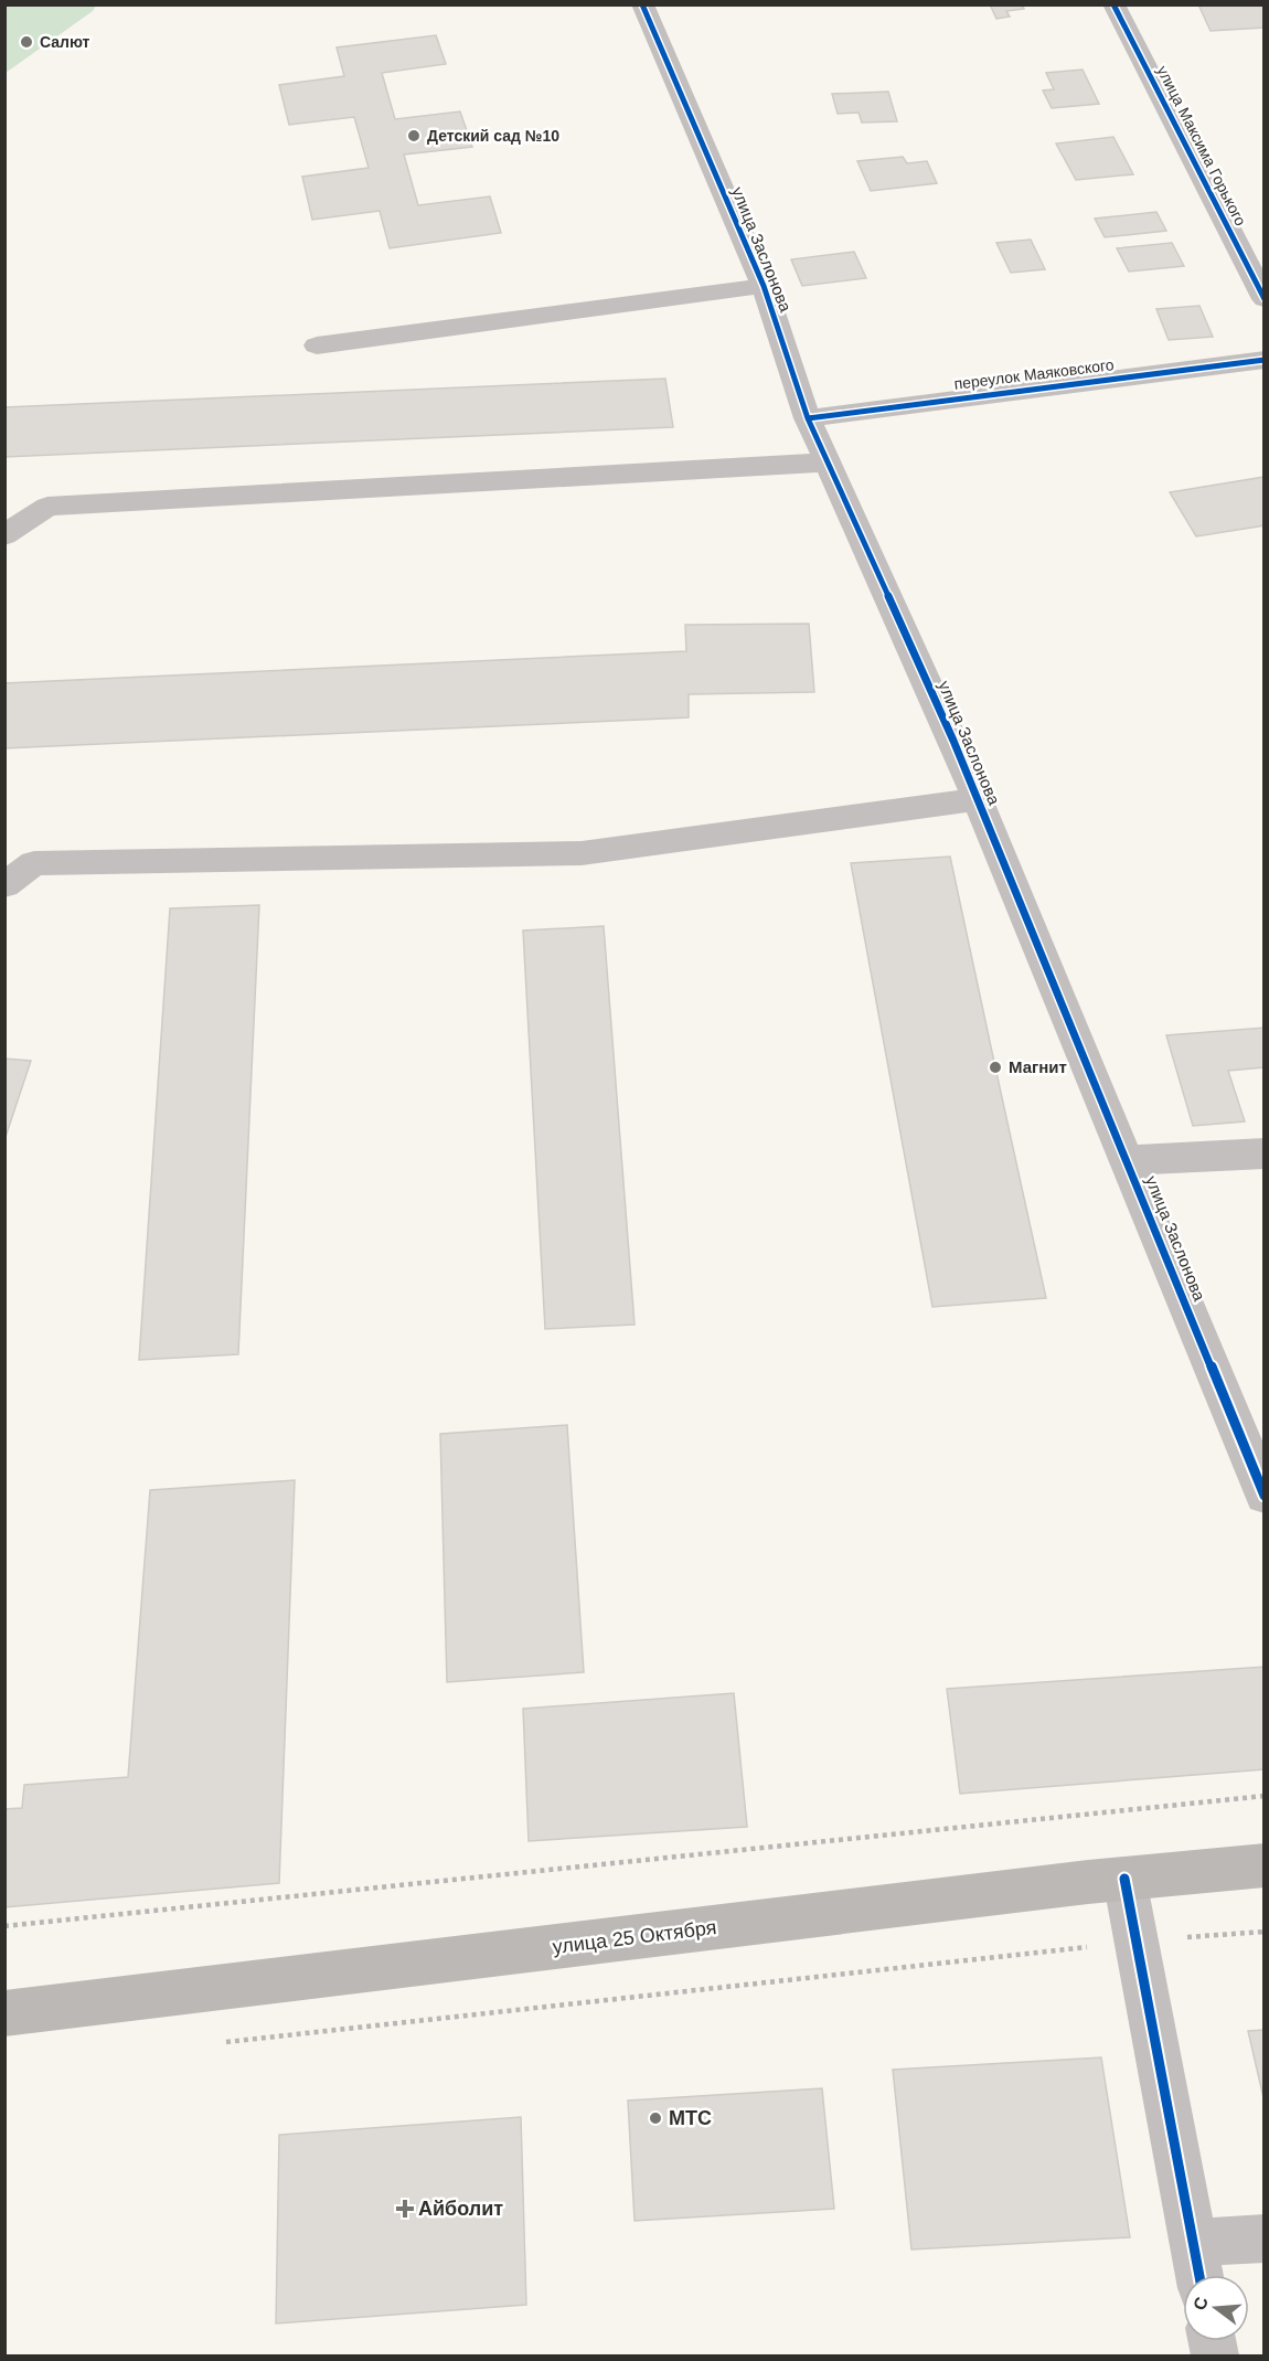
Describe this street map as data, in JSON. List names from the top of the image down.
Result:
{
  "streets": {
    "main road": ["улица 25 Октября"],
    "street": ["улица Максима Горького", "улица Заслонова", "переулок Маяковского"]
  },
  "crossings": [
    ["улица Заслонова", "переулок Маяковского"]
  ],
  "places": {
    "other": [
      "Салют",
      "Детский сад №10",
      "Магнит",
      "МТС"
    ],
    "health": ["Айболит"]
  },
  "north": "left"
}
